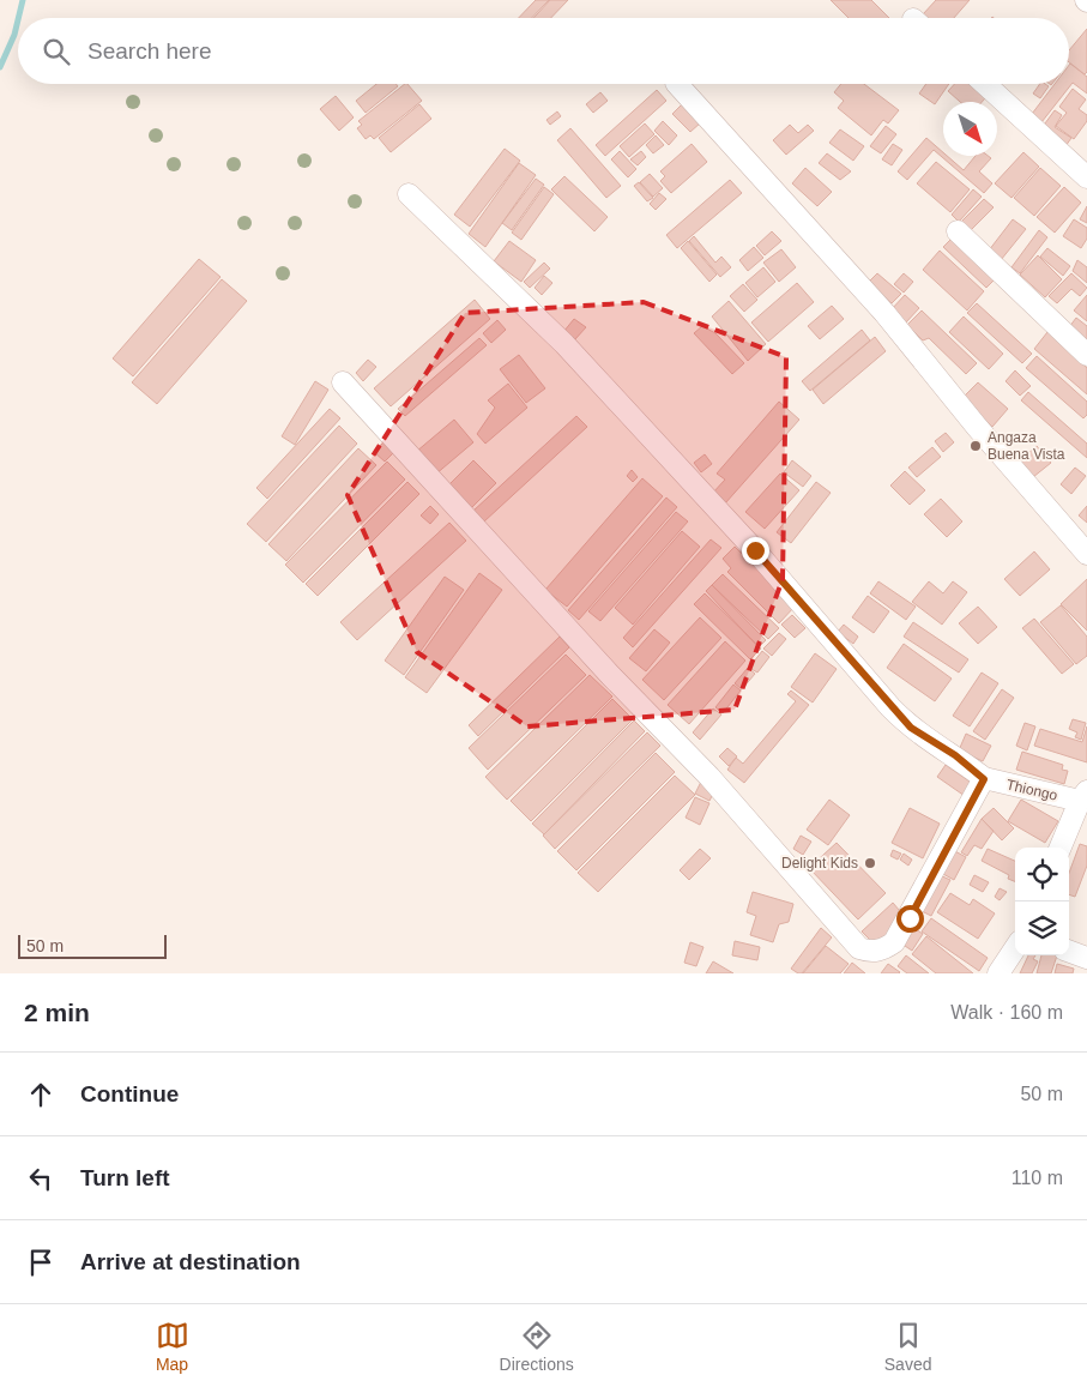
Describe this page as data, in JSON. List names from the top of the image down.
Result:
{
  "streets": {
    "street": ["Thiongo"]
  },
  "places": ["Angaza Buena Vista", "Delight Kids"],
  "scale_bar": "50 m",
  "north": "bottom right",
  "page": {
    "search": "Search here",
    "scale": "50 m",
    "heading": ["2 min", "Walk · 160 m"],
    "list": [
      ["Continue", "50 m"],
      ["Turn left", "110 m"],
      "Arrive at destination"
    ],
    "nav": ["Map", "Directions", "Saved"]
  }
}
